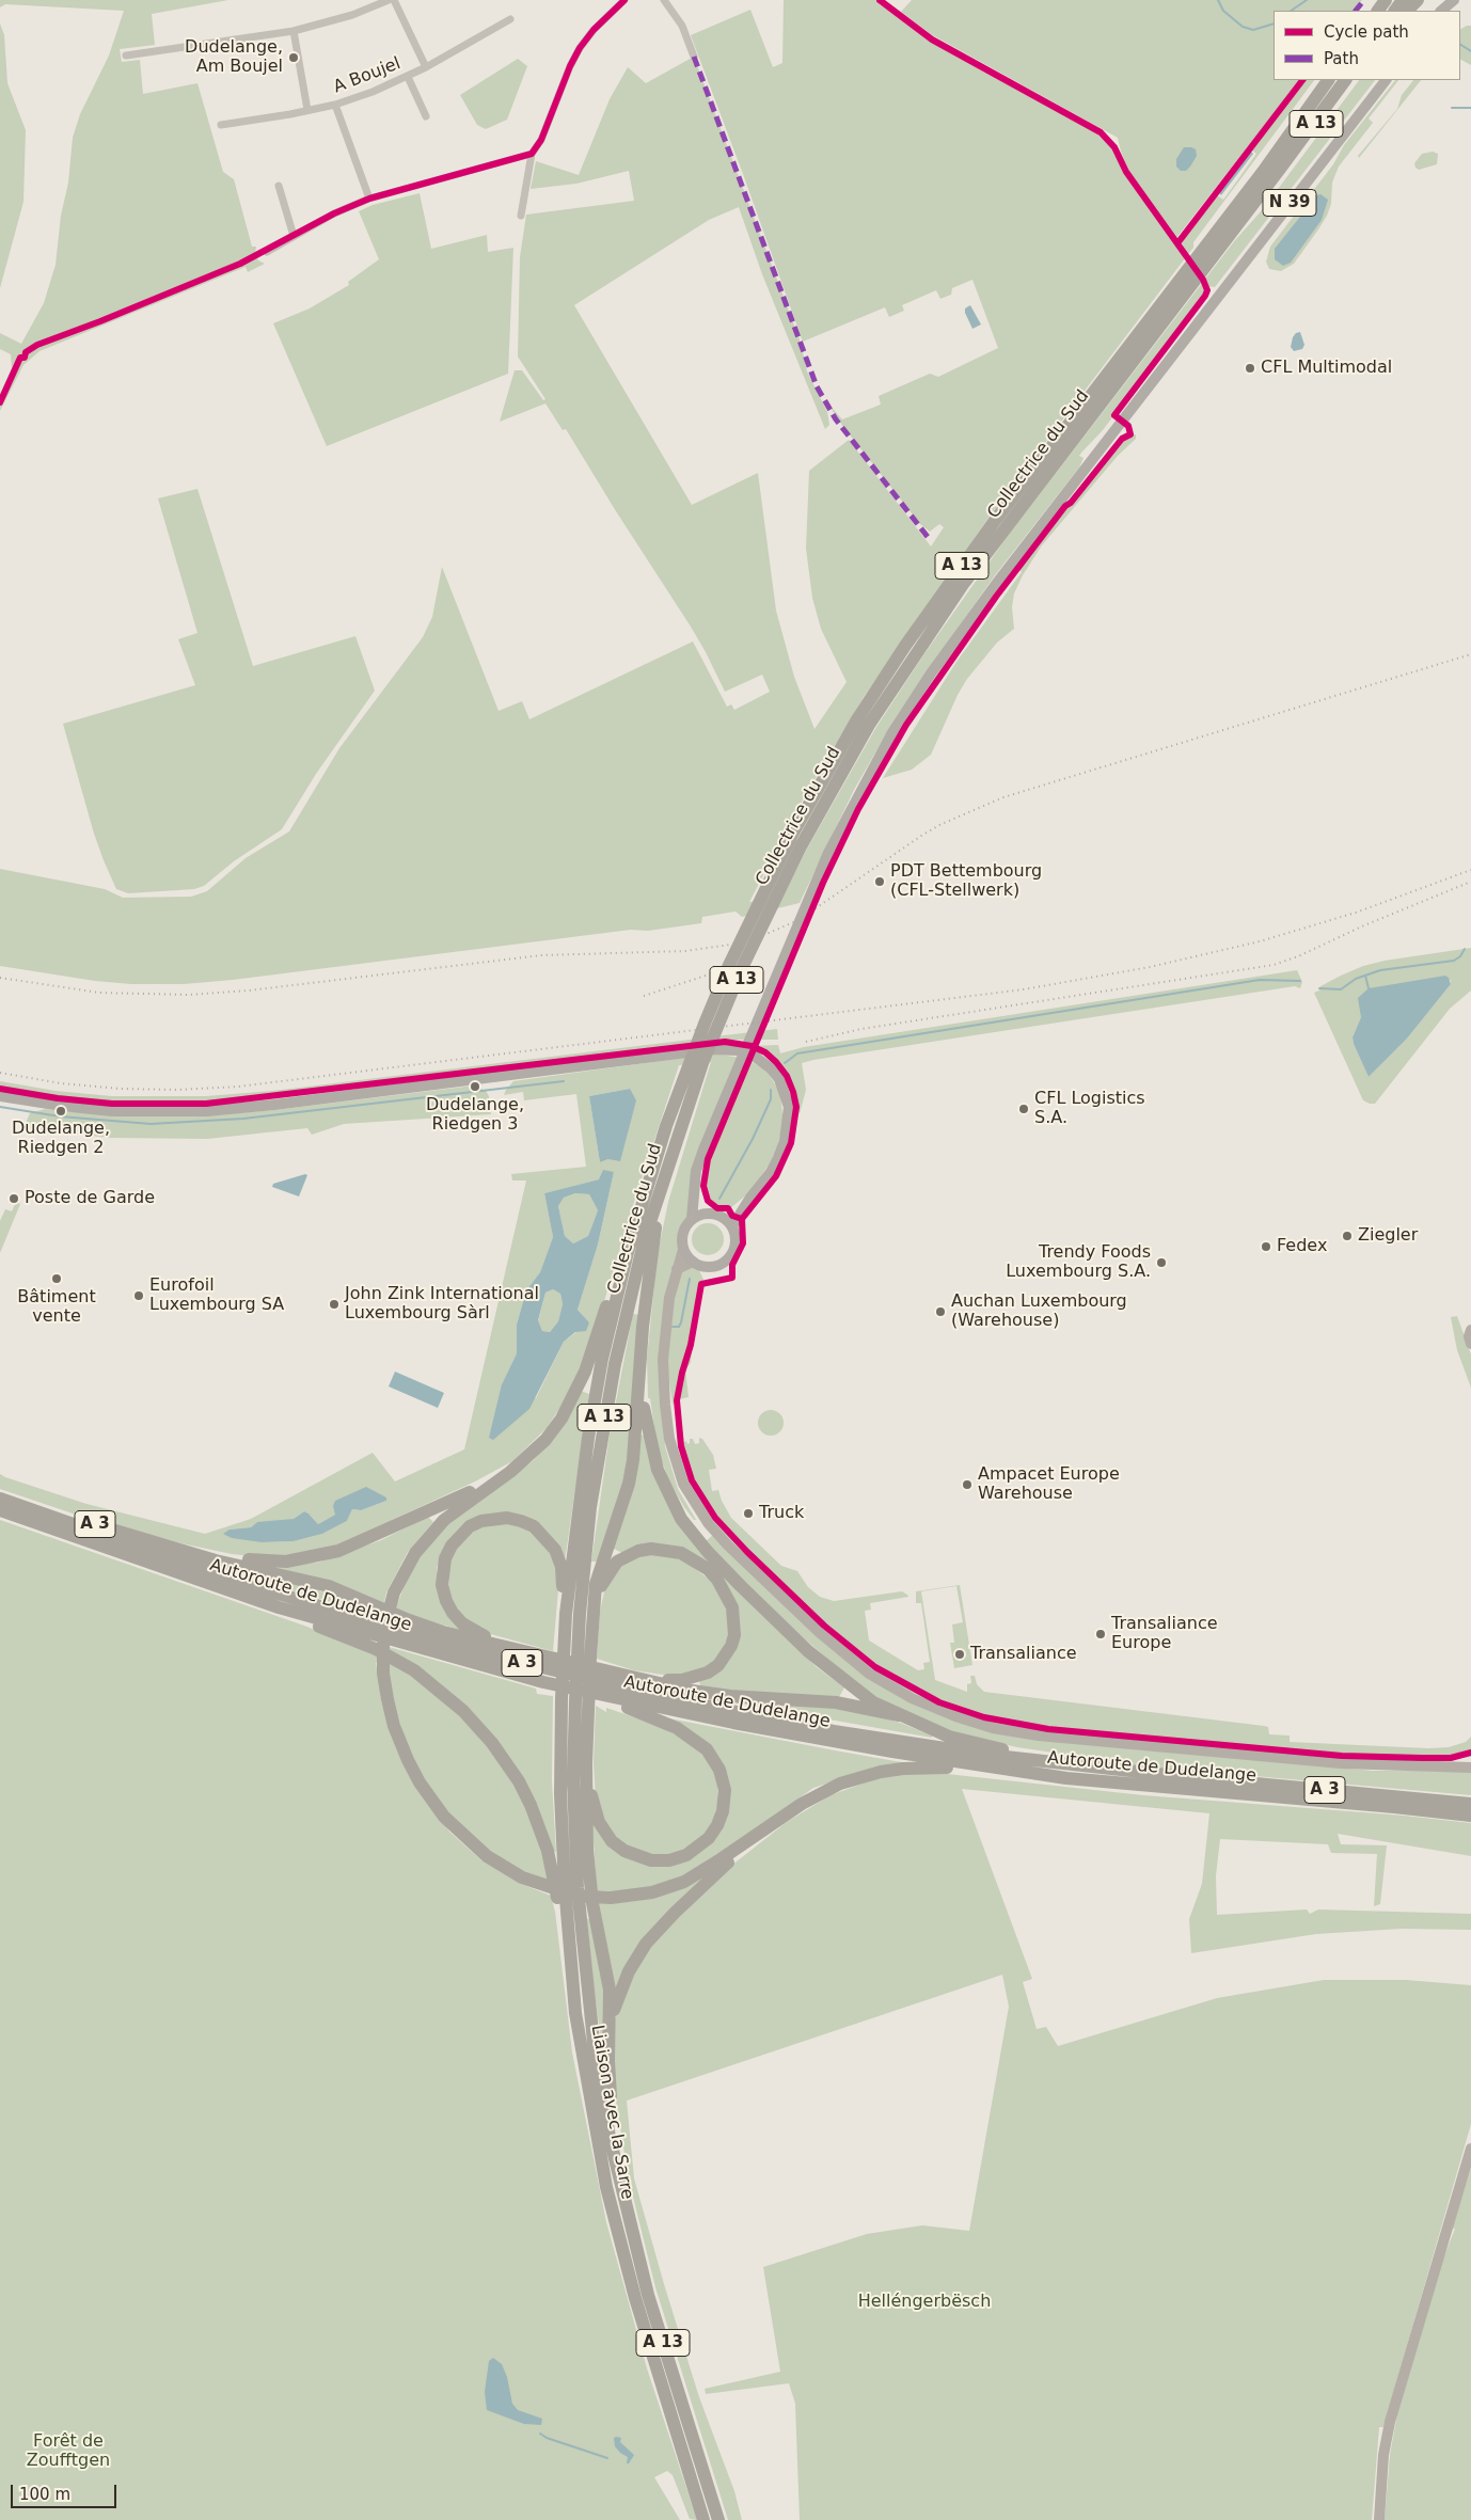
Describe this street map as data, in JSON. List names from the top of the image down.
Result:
{
  "streets": {
    "highway": [
      "A 13",
      "Collectrice du Sud",
      "A 3",
      "Autoroute de Dudelange",
      "Liaison avec la Sarre"
    ],
    "main road": ["N 39"],
    "street": ["A Boujel"]
  },
  "crossings": [
    ["A 13", "Collectrice du Sud"],
    ["A 13", "A 3"],
    ["A 13", "Liaison avec la Sarre"],
    ["Collectrice du Sud", "A 3"],
    ["Collectrice du Sud", "Liaison avec la Sarre"],
    ["A 3", "Autoroute de Dudelange"],
    ["A 3", "Liaison avec la Sarre"]
  ],
  "parks": ["Helléngerbësch", "Forêt de Zoufftgen"],
  "places": [
    "Dudelange, Am Boujel",
    "CFL Multimodal",
    "PDT Bettembourg (CFL-Stellwerk)",
    "Dudelange, Riedgen 3",
    "CFL Logistics S.A.",
    "Dudelange, Riedgen 2",
    "Poste de Garde",
    "Ziegler",
    "Fedex",
    "Trendy Foods Luxembourg S.A.",
    "Bâtiment vente",
    "Eurofoil Luxembourg SA",
    "John Zink International Luxembourg Sàrl",
    "Auchan Luxembourg (Warehouse)",
    "Ampacet Europe Warehouse",
    "Truck",
    "Transaliance Europe",
    "Transaliance"
  ],
  "legend": ["Cycle path", "Path"],
  "scale_bar": "100 m"
}
